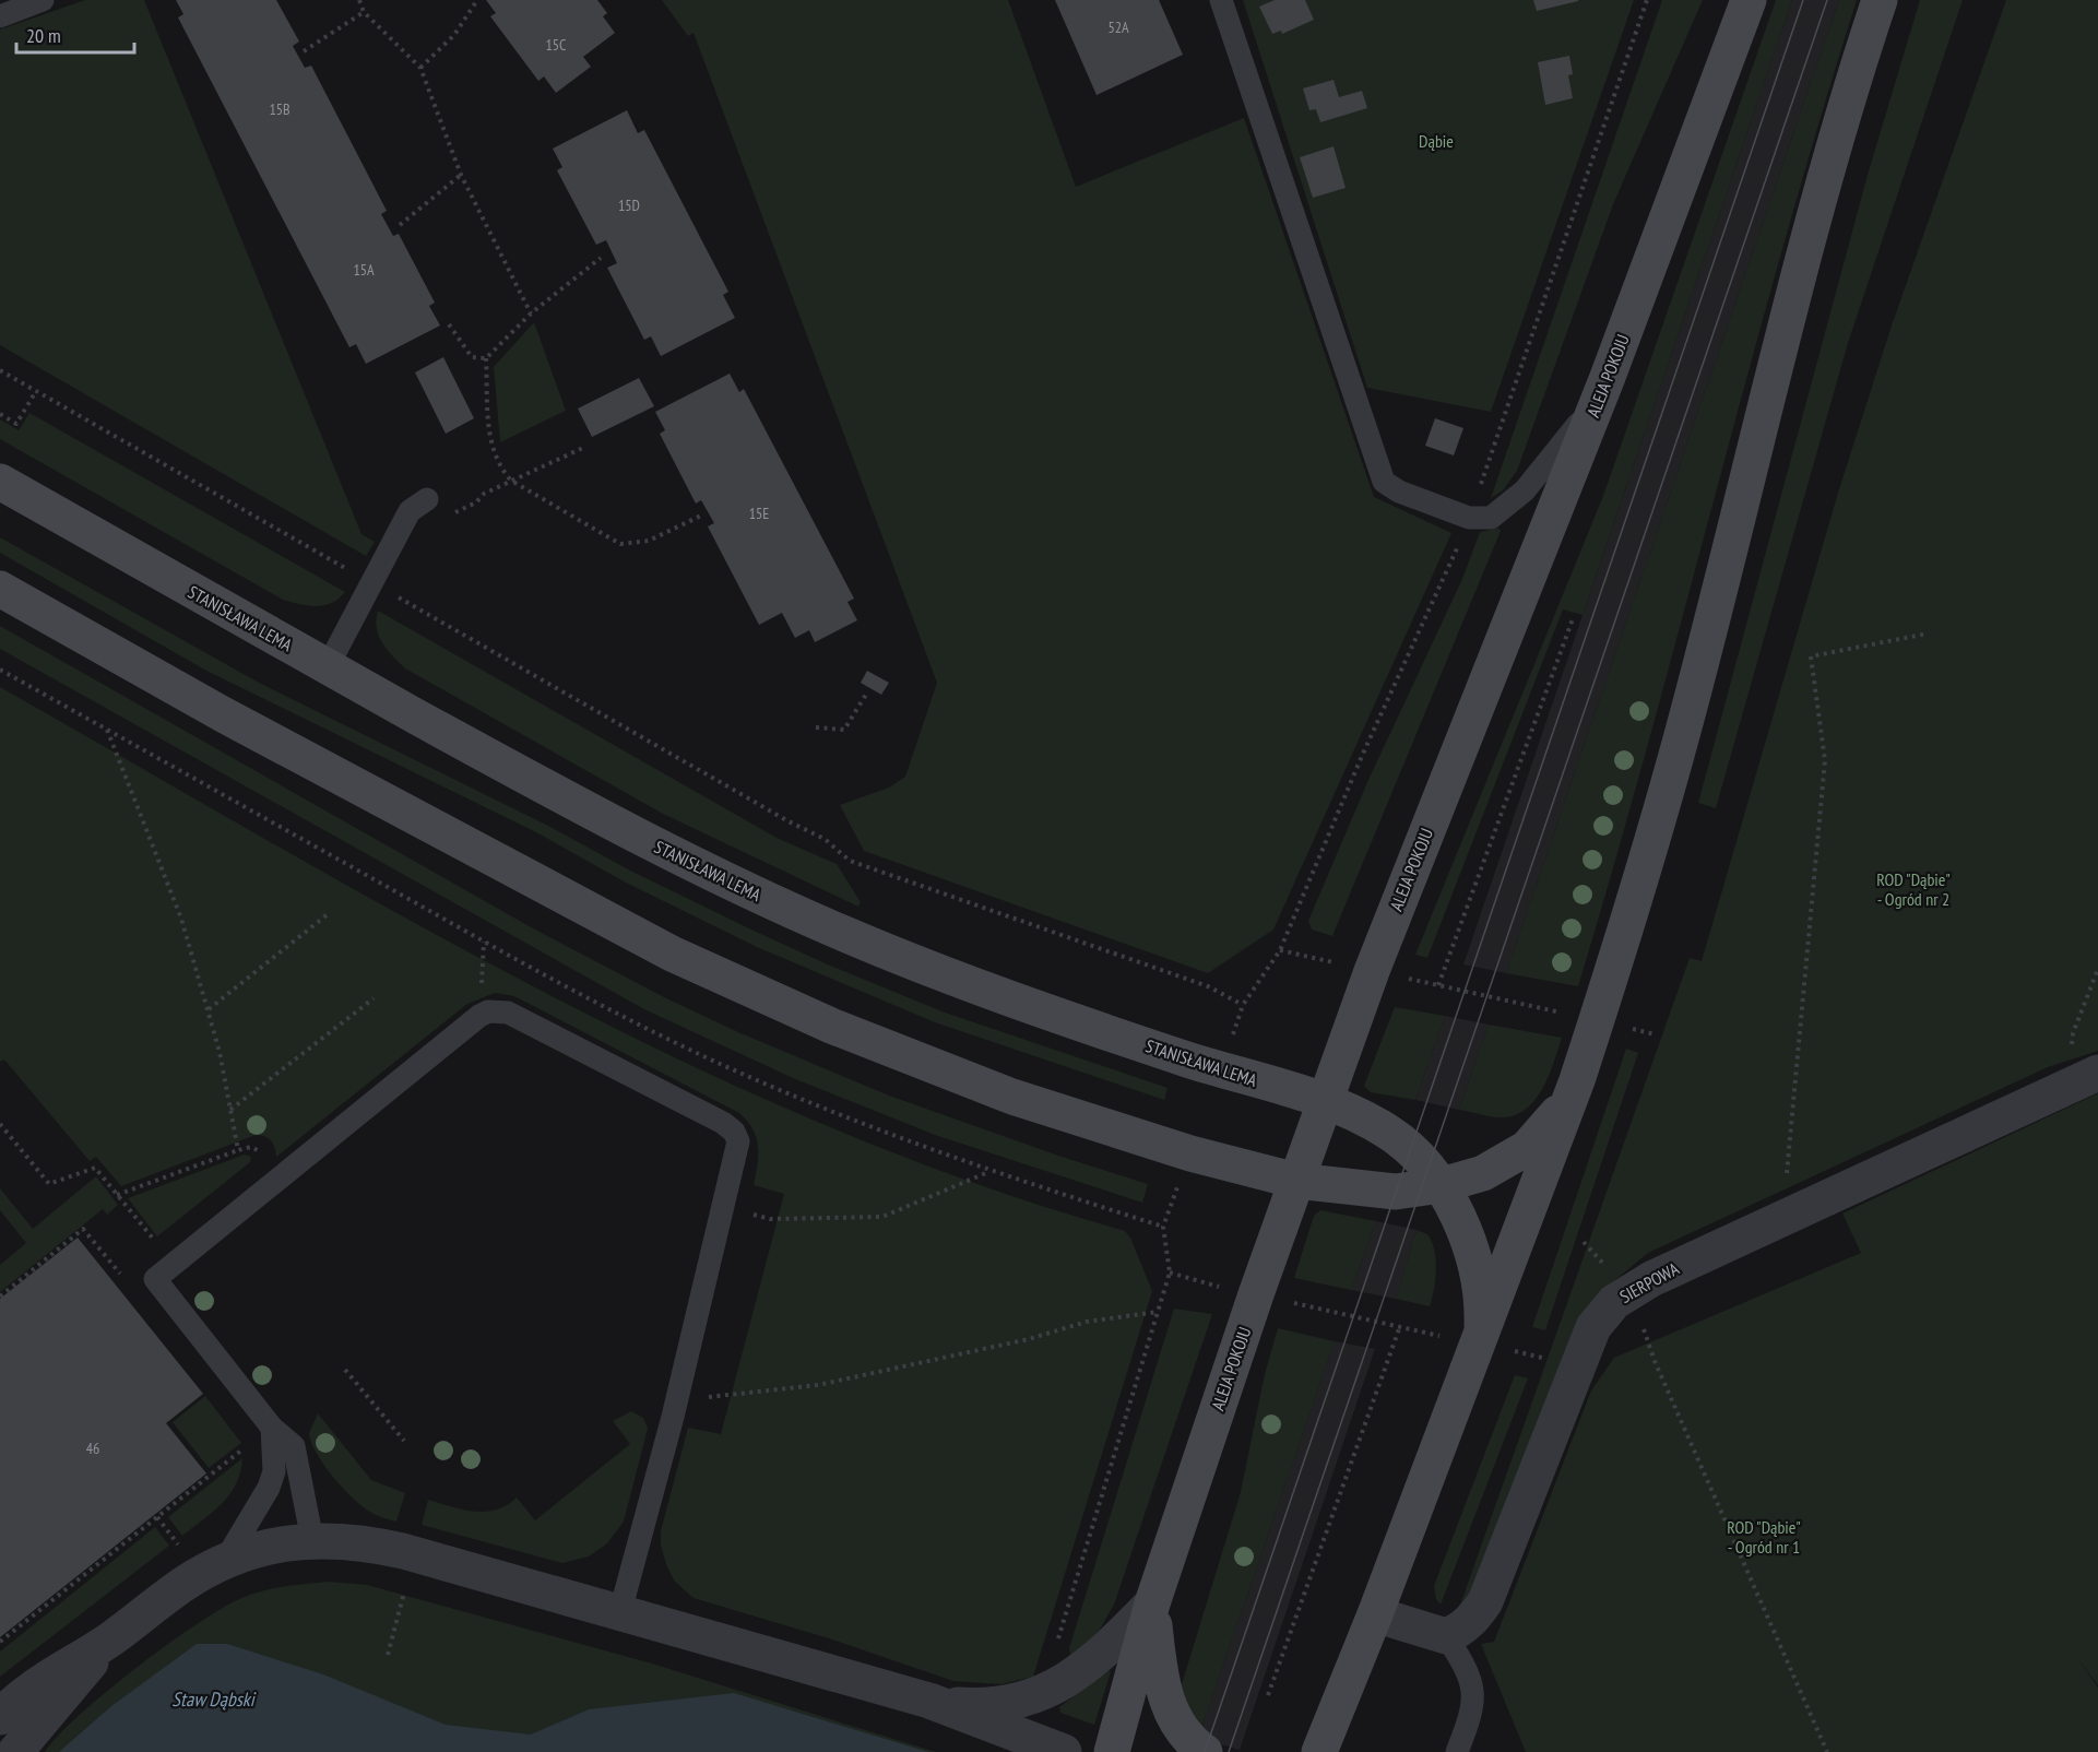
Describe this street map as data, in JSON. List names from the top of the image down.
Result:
{
  "streets": {
    "main road": ["ALEJA POKOJU", "STANISŁAWA LEMA"],
    "street": ["SIERPOWA"]
  },
  "crossings": [
    ["ALEJA POKOJU", "STANISŁAWA LEMA"]
  ],
  "water": ["Staw Dąbski"],
  "parks": ["Dąbie", "ROD \"Dąbie\" - Ogród nr 2", "ROD \"Dąbie\" - Ogród nr 1"],
  "house_numbers": [
    "52A",
    "15C",
    "15B",
    "15D",
    "15A",
    "15E",
    "46"
  ],
  "scale_bar": "20 m"
}
